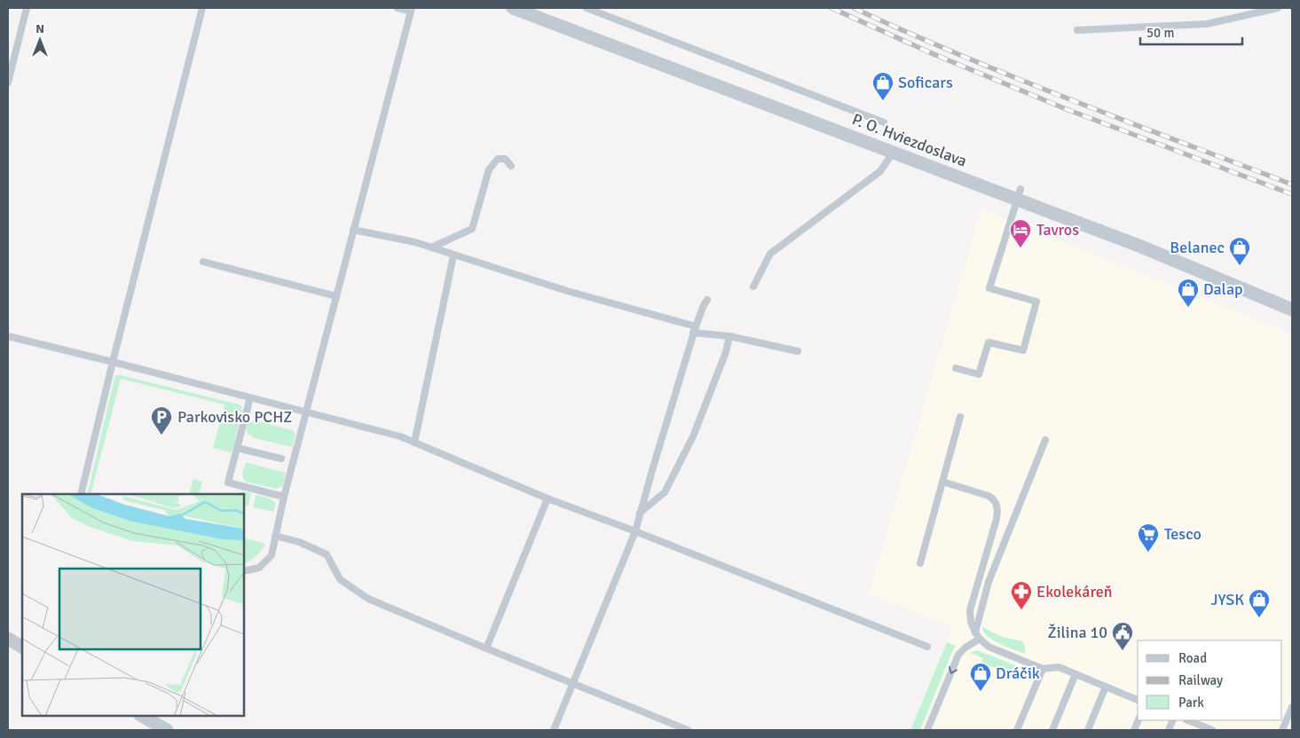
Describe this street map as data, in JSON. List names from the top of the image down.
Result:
{
  "streets": {
    "street": ["P. O. Hviezdoslava"]
  },
  "places": {
    "shop": [
      "Soficars",
      "Belanec",
      "Dalap",
      "JYSK",
      "Dráčik"
    ],
    "hotel": ["Tavros"],
    "parking": ["Parkovisko PCHZ"],
    "supermarket": ["Tesco"],
    "pharmacy": ["Ekolekáreň"],
    "public building": ["Žilina 10"]
  },
  "legend": ["Road", "Railway", "Park"],
  "scale_bar": "50 m",
  "north": "top"
}
